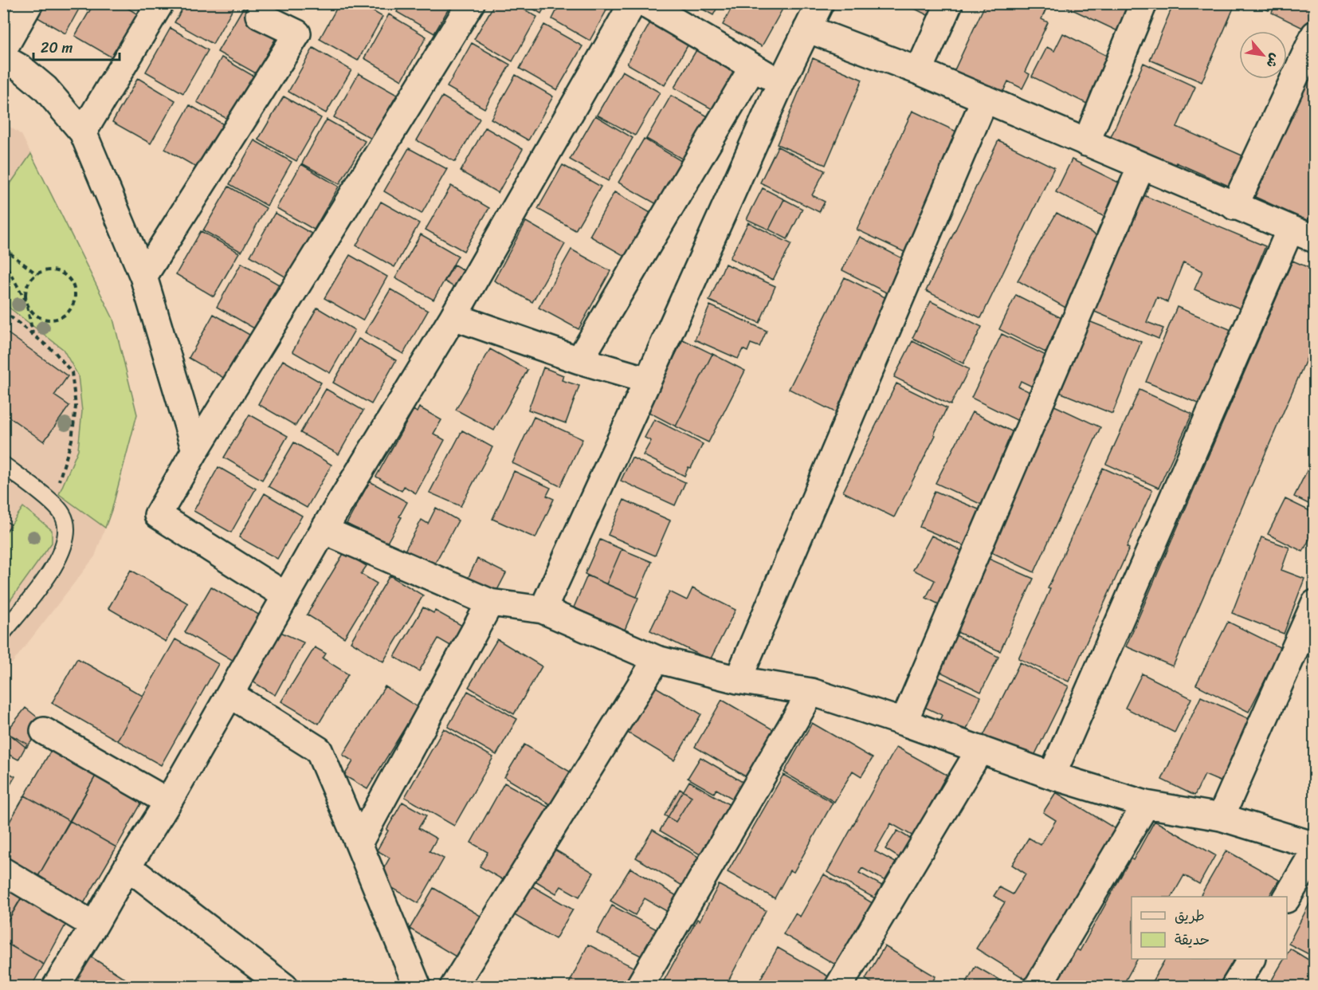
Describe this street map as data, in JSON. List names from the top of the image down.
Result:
{
  "legend": ["طريق", "حديقة"],
  "scale_bar": "20 m",
  "north": "bottom right"
}
